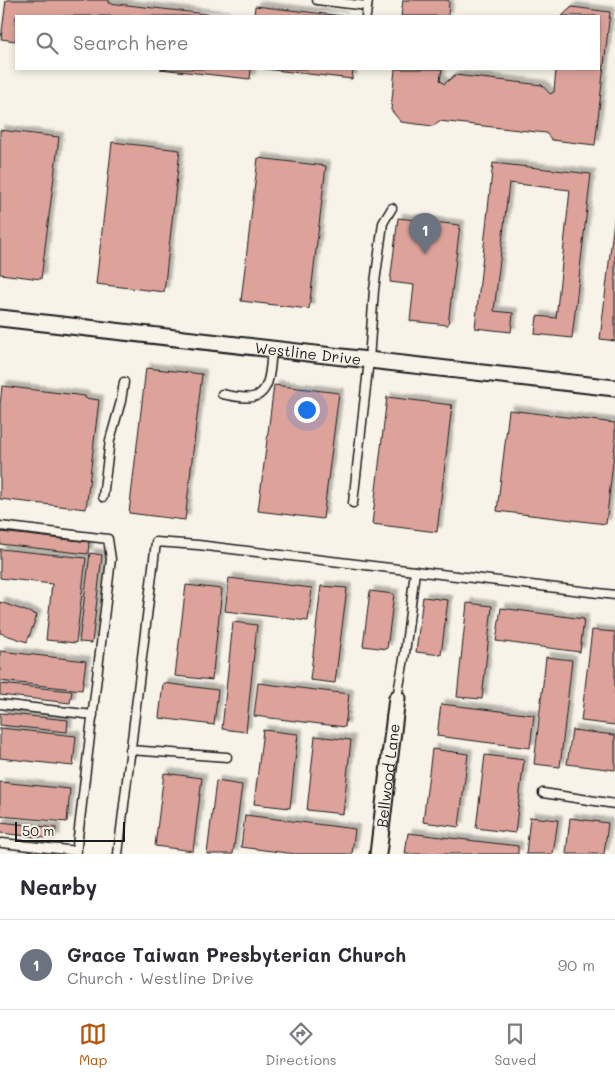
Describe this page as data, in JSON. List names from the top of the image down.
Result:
{
  "streets": {
    "street": ["Westline Drive", "Bellwood Lane"]
  },
  "scale_bar": "50 m",
  "page": {
    "search": "Search here",
    "pins": "1",
    "scale": "50 m",
    "heading": "Nearby",
    "list": [
      {
        "mark": "1",
        "name": "Grace Taiwan Presbyterian Church",
        "note": "Church · Westline Drive",
        "value": "90 m"
      }
    ],
    "nav": ["Map", "Directions", "Saved"]
  }
}
